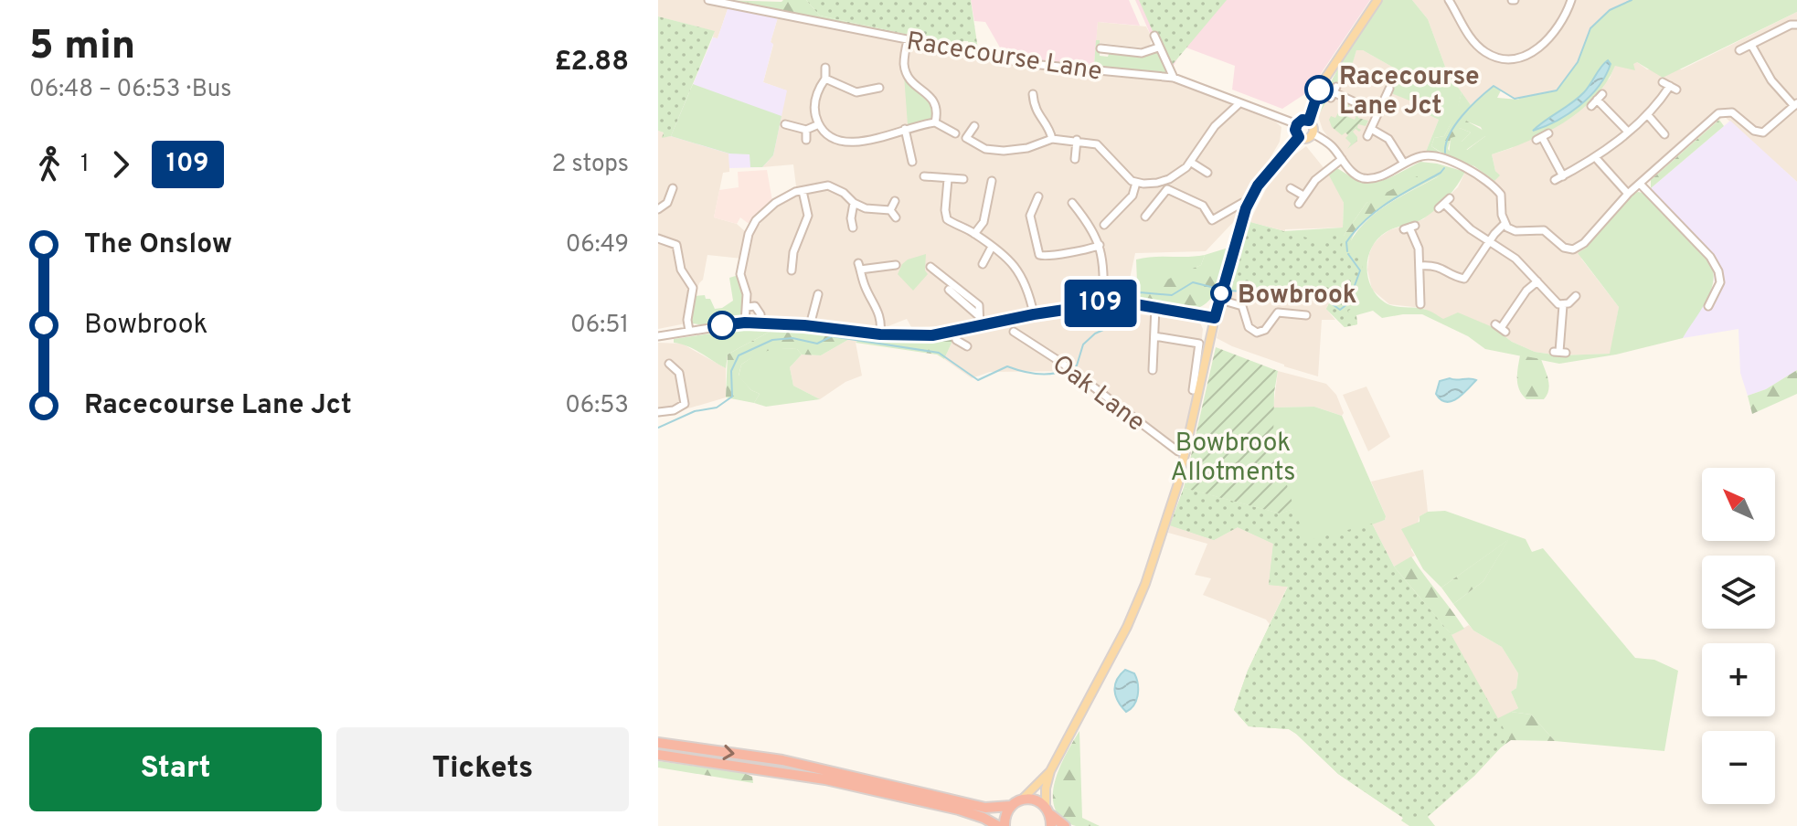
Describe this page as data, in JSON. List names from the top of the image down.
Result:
{
  "streets": {
    "street": ["Racecourse Lane", "Oak Lane"]
  },
  "parks": ["Bowbrook Allotments"],
  "places": ["Racecourse Lane Jct", "Bowbrook"],
  "lines": ["bus line 109"],
  "north": "top left",
  "page": {
    "heading": ["5 min", "06:48 – 06:53 · Bus", "£2.88"],
    "on_map": "109",
    "legs": ["1", "109", "2 stops"],
    "list": [
      {
        "name": "The Onslow",
        "value": "06:49"
      },
      {
        "name": "Bowbrook",
        "value": "06:51"
      },
      {
        "name": "Racecourse Lane Jct",
        "value": "06:53"
      }
    ],
    "map_buttons": ["+", "−"],
    "buttons": ["Start", "Tickets"]
  }
}
